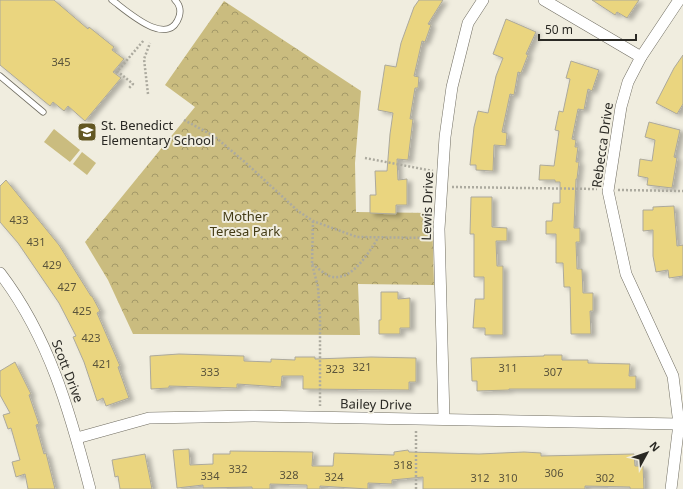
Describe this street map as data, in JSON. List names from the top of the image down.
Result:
{
  "streets": {
    "street": [
      "Rebecca Drive",
      "Lewis Drive",
      "Scott Drive",
      "Bailey Drive"
    ]
  },
  "crossings": [
    ["Rebecca Drive", "Bailey Drive"],
    ["Lewis Drive", "Bailey Drive"],
    ["Scott Drive", "Bailey Drive"]
  ],
  "parks": ["Mother Teresa Park"],
  "places": {
    "school or university": ["St. Benedict Elementary School"]
  },
  "house_numbers": [
    "345",
    "433",
    "431",
    "429",
    "427",
    "425",
    "423",
    "421",
    "321",
    "311",
    "323",
    "333",
    "307",
    "318",
    "332",
    "306",
    "328",
    "334",
    "324",
    "312",
    "310",
    "302"
  ],
  "scale_bar": "50 m",
  "north": "top right"
}
